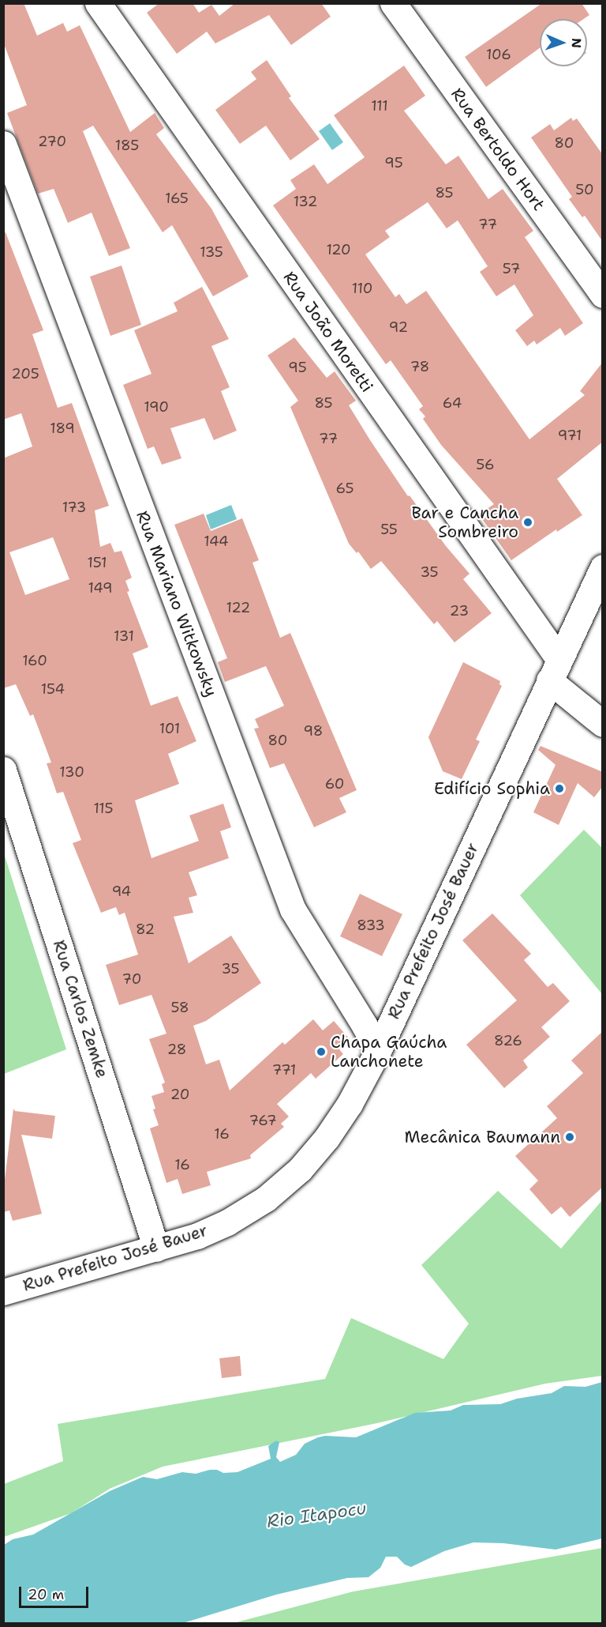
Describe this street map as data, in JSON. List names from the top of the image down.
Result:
{
  "streets": {
    "street": [
      "Rua Bertoldo Hort",
      "Rua João Moretti",
      "Rua Mariano Witkowsky",
      "Rua Prefeito José Bauer",
      "Rua Carlos Zemke"
    ]
  },
  "crossings": [
    ["Rua João Moretti", "Rua Prefeito José Bauer"],
    ["Rua Mariano Witkowsky", "Rua Prefeito José Bauer"],
    ["Rua Prefeito José Bauer", "Rua Carlos Zemke"]
  ],
  "water": ["Rio Itapocu"],
  "places": [
    "Bar e Cancha Sombreiro",
    "Edifício Sophia",
    "Chapa Gaúcha Lanchonete",
    "Mecânica Baumann"
  ],
  "house_numbers": [
    "106",
    "111",
    "270",
    "80",
    "185",
    "95",
    "50",
    "85",
    "165",
    "132",
    "77",
    "120",
    "135",
    "57",
    "110",
    "92",
    "78",
    "95",
    "205",
    "85",
    "64",
    "190",
    "189",
    "971",
    "77",
    "56",
    "65",
    "173",
    "55",
    "144",
    "151",
    "35",
    "149",
    "122",
    "23",
    "131",
    "160",
    "154",
    "101",
    "98",
    "80",
    "130",
    "60",
    "115",
    "94",
    "833",
    "82",
    "35",
    "70",
    "58",
    "826",
    "28",
    "771",
    "20",
    "767",
    "16",
    "16"
  ],
  "scale_bar": "20 m",
  "north": "right"
}
